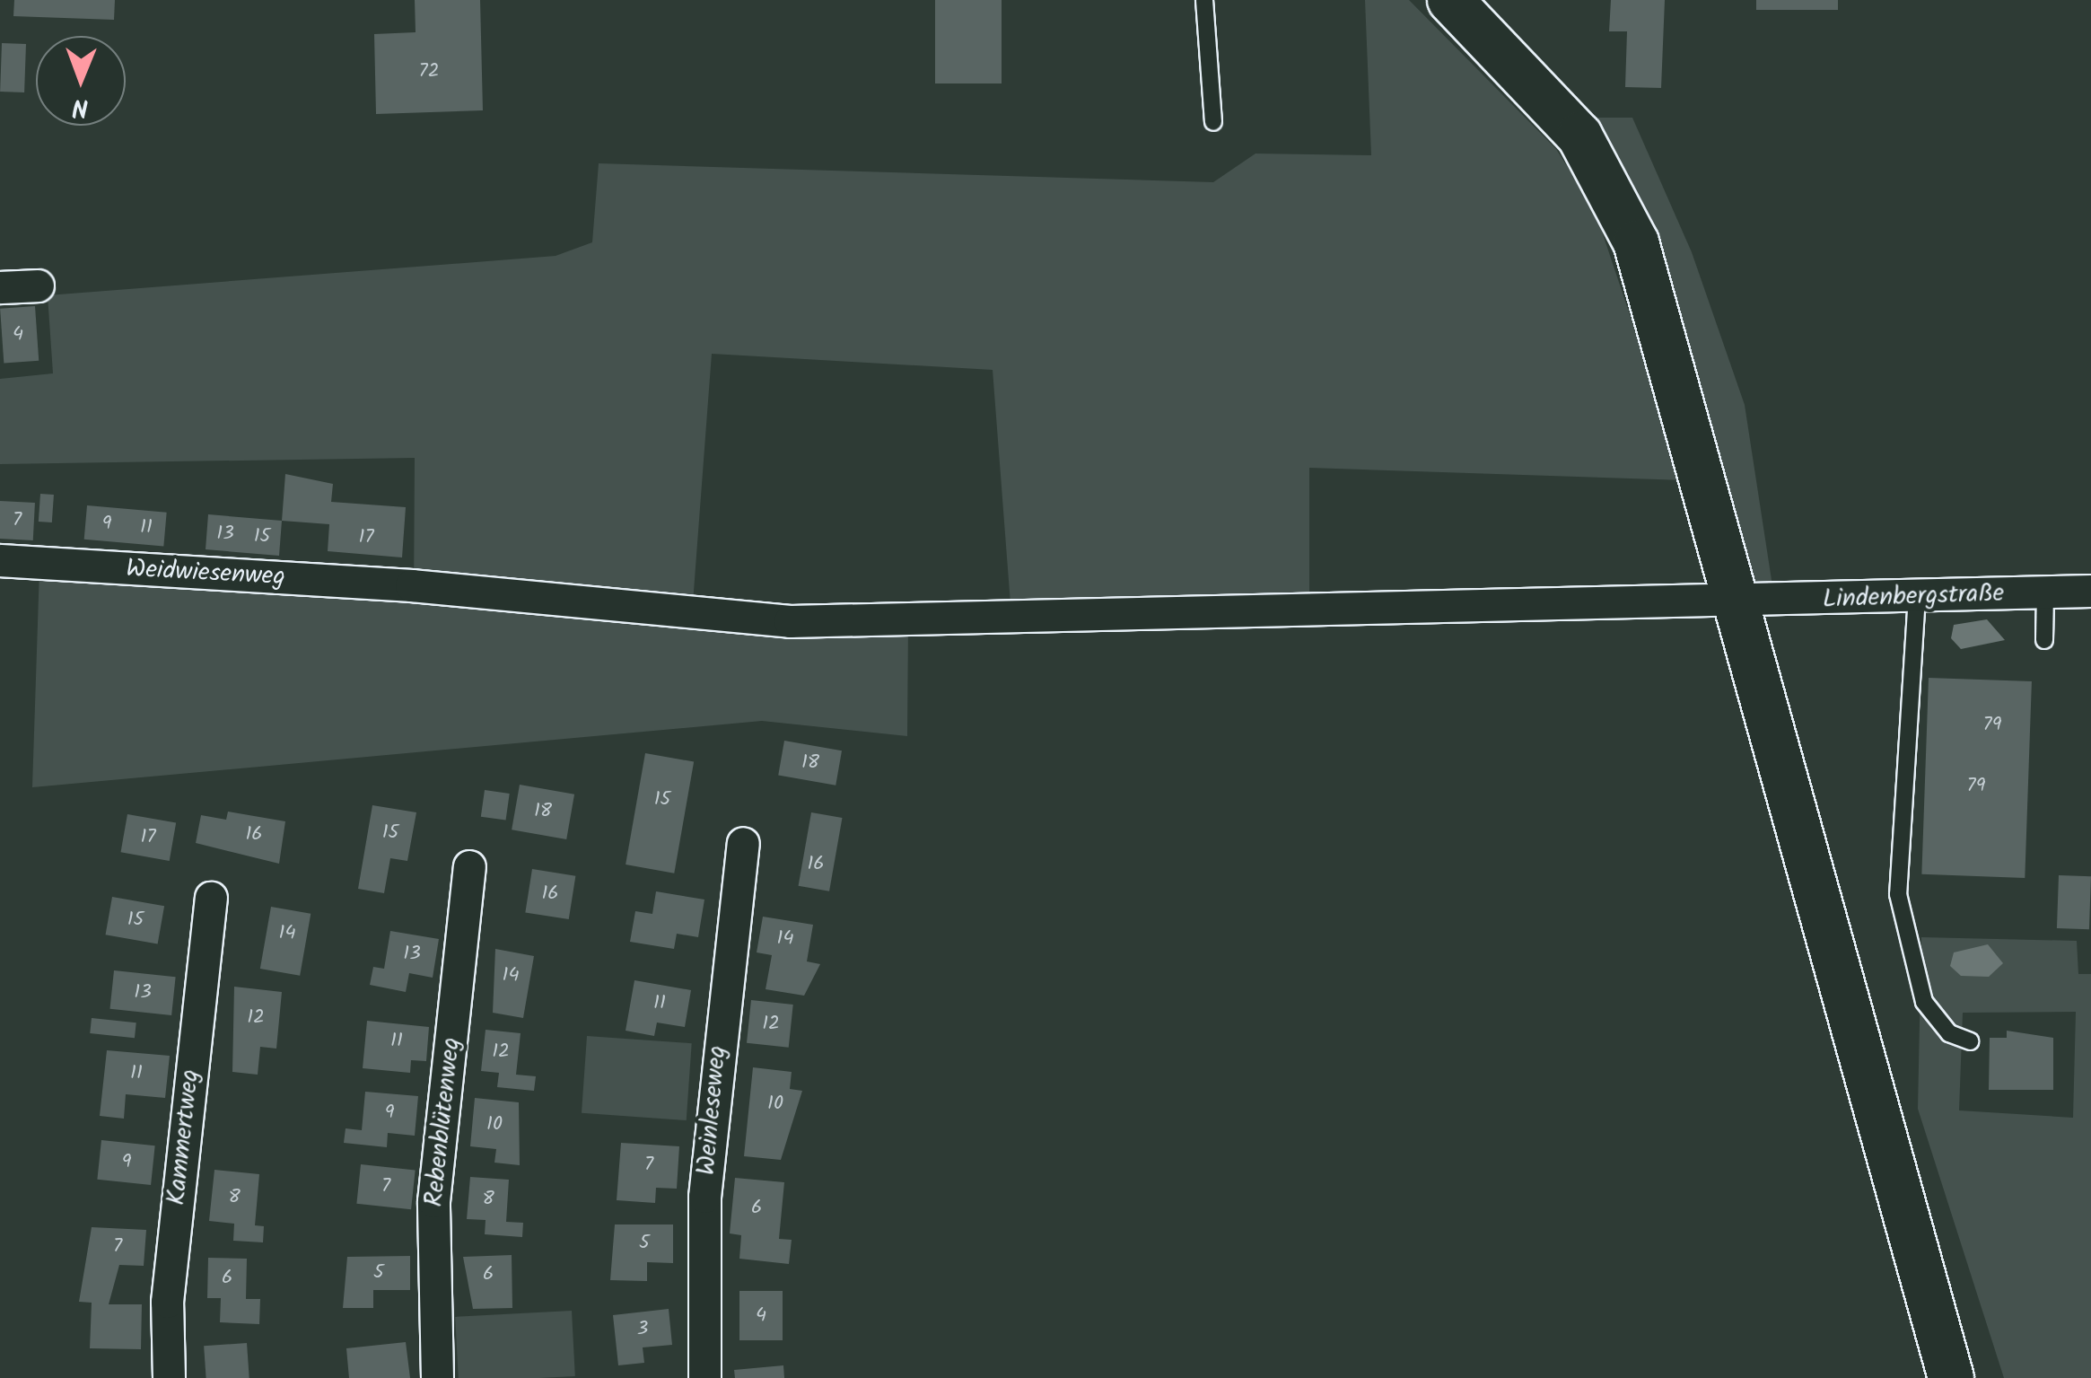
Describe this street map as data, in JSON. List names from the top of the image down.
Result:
{
  "streets": {
    "street": [
      "Weidwiesenweg",
      "Lindenbergstraße",
      "Weinleseweg",
      "Rebenblütenweg",
      "Kammertweg"
    ]
  },
  "crossings": [
    ["Weidwiesenweg", "Lindenbergstraße"]
  ],
  "house_numbers": [
    "72",
    "4",
    "7",
    "9",
    "11",
    "13",
    "15",
    "17",
    "79",
    "18",
    "79",
    "15",
    "18",
    "15",
    "16",
    "17",
    "16",
    "16",
    "15",
    "14",
    "14",
    "13",
    "14",
    "13",
    "11",
    "12",
    "12",
    "11",
    "12",
    "11",
    "10",
    "9",
    "10",
    "9",
    "7",
    "7",
    "8",
    "8",
    "6",
    "5",
    "7",
    "5",
    "6",
    "6",
    "4",
    "3"
  ],
  "north": "bottom"
}
